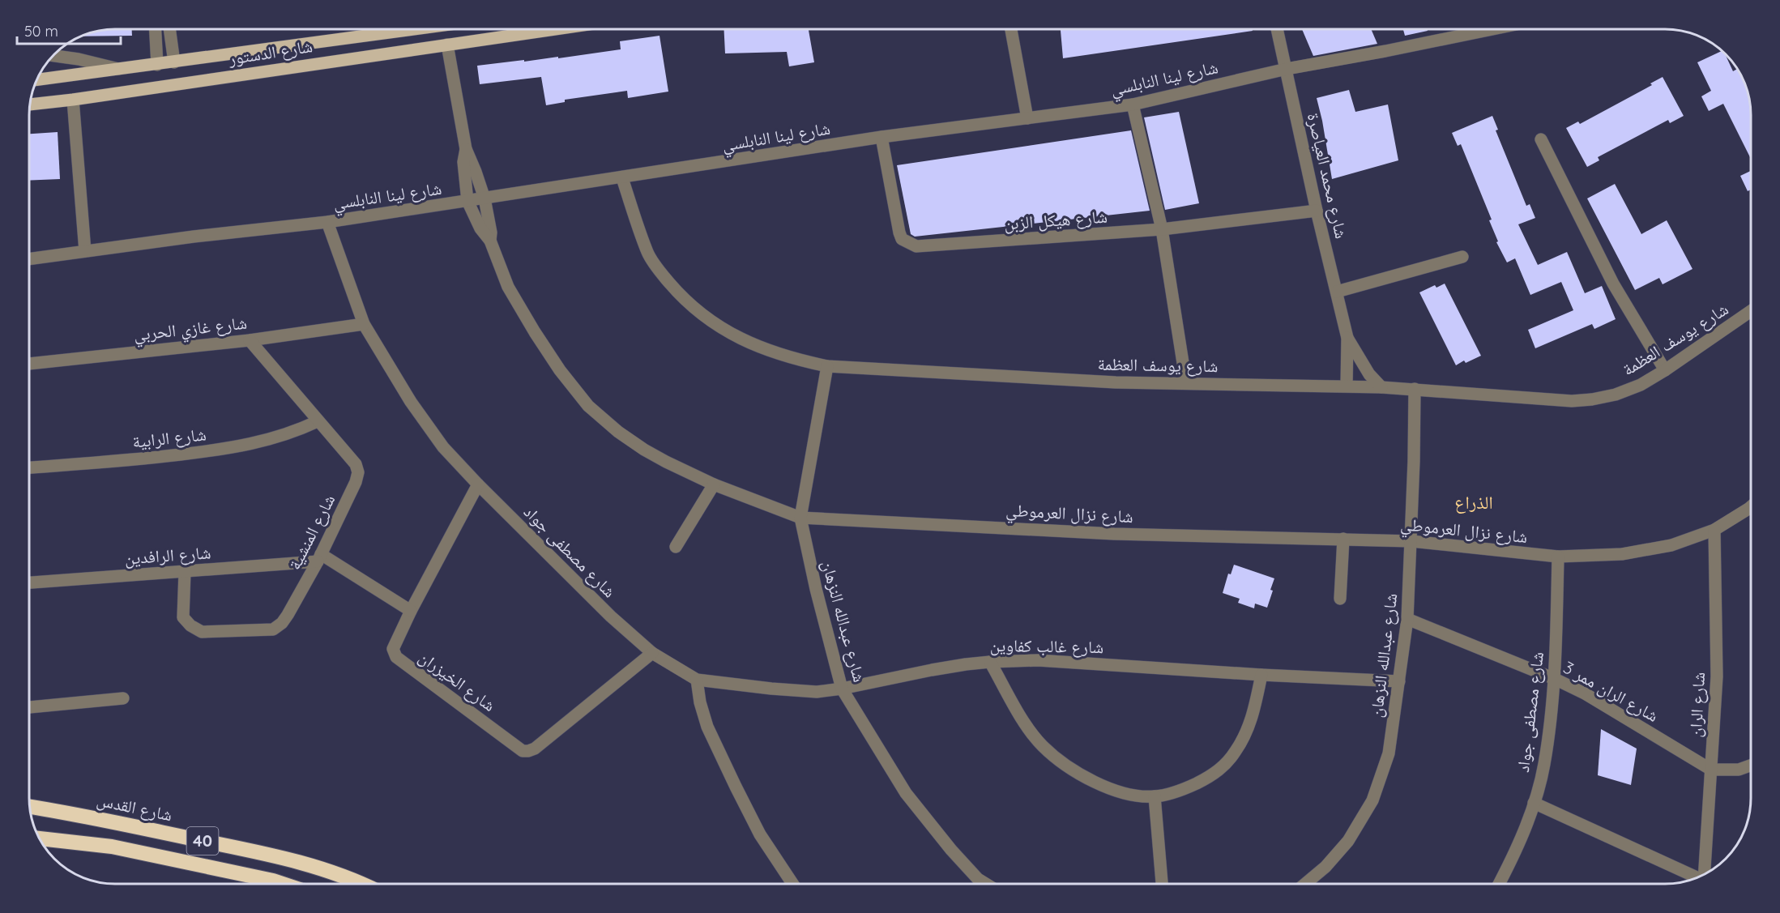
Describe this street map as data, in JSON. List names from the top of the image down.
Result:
{
  "streets": {
    "highway": ["شارع القدس", "40"],
    "main road": ["شارع الدستور"],
    "street": [
      "شارع لينا النابلسي",
      "شارع محمد العياصرة",
      "شارع هيكل الزبن",
      "شارع غازي الحربي",
      "شارع يوسف العظمة",
      "شارع الرابية",
      "شارع نزال العرموطي",
      "شارع المنشية",
      "شارع مصطفى جواد",
      "شارع الرافدين",
      "شارع عبدالله النزهان",
      "شارع غالب كفاوين",
      "شارع الخيزران",
      "شارع الران ممر 3",
      "شارع الران"
    ]
  },
  "crossings": [
    ["شارع الدستور", "شارع نزال العرموطي"],
    ["شارع لينا النابلسي", "شارع محمد العياصرة"],
    ["شارع لينا النابلسي", "شارع هيكل الزبن"],
    ["شارع لينا النابلسي", "شارع يوسف العظمة"],
    ["شارع لينا النابلسي", "شارع نزال العرموطي"],
    ["شارع لينا النابلسي", "شارع مصطفى جواد"],
    ["شارع محمد العياصرة", "شارع هيكل الزبن"],
    ["شارع محمد العياصرة", "شارع يوسف العظمة"],
    ["شارع غازي الحربي", "شارع المنشية"],
    ["شارع غازي الحربي", "شارع مصطفى جواد"],
    ["شارع يوسف العظمة", "شارع عبدالله النزهان"],
    ["شارع الرابية", "شارع المنشية"],
    ["شارع نزال العرموطي", "شارع مصطفى جواد"],
    ["شارع نزال العرموطي", "شارع عبدالله النزهان"],
    ["شارع نزال العرموطي", "شارع الران"],
    ["شارع المنشية", "شارع الرافدين"],
    ["شارع مصطفى جواد", "شارع غالب كفاوين"],
    ["شارع مصطفى جواد", "شارع الخيزران"],
    ["شارع مصطفى جواد", "شارع الران ممر 3"],
    ["شارع عبدالله النزهان", "شارع غالب كفاوين"],
    ["شارع عبدالله النزهان", "شارع الران ممر 3"],
    ["شارع الران ممر 3", "شارع الران"]
  ],
  "districts": ["الذراع"],
  "scale_bar": "50 m"
}
